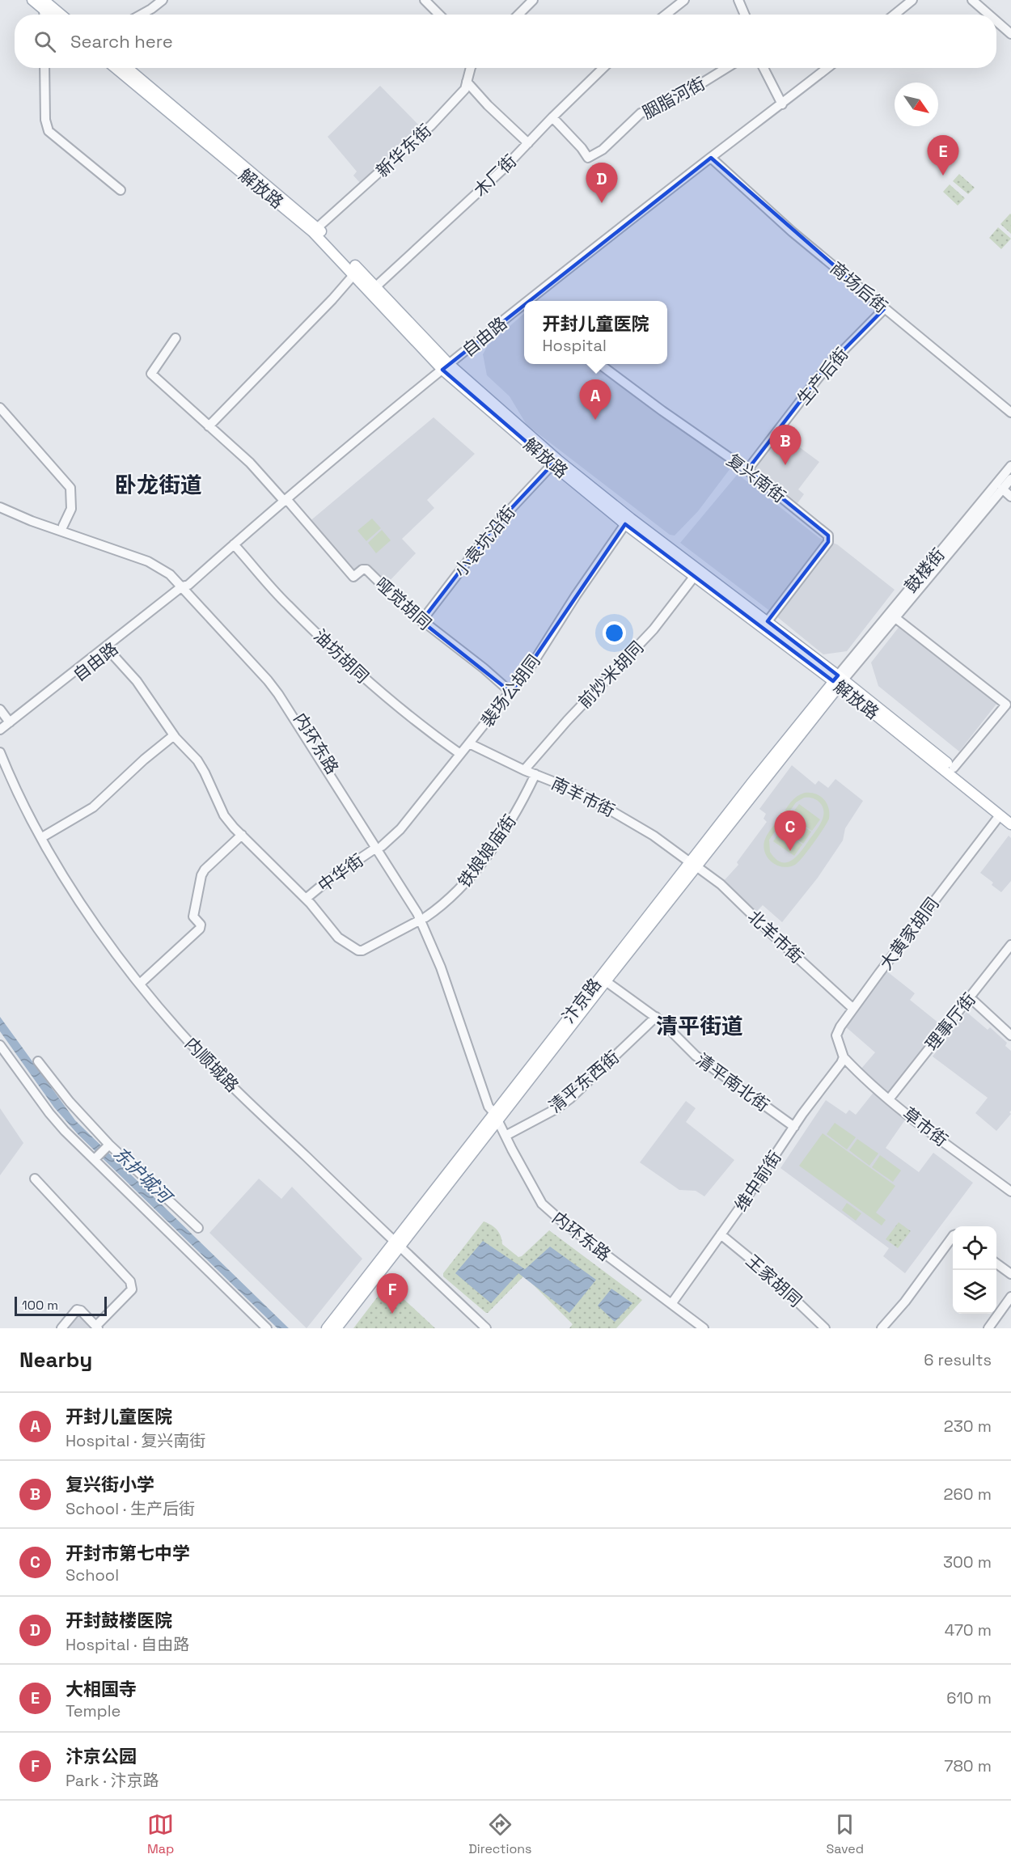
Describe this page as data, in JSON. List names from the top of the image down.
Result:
{
  "streets": {
    "main road": ["解放路", "汴京路"],
    "street": [
      "胭脂河街",
      "新华东街",
      "木厂街",
      "商场后街",
      "自由路",
      "生产后街",
      "复兴南街",
      "小袁坑沿街",
      "鼓楼街",
      "哑觉胡同",
      "油坊胡同",
      "前炒米胡同",
      "裴场公胡同",
      "内环东路",
      "南羊市街",
      "铁娘娘庙街",
      "中华街",
      "大黄家胡同",
      "北羊市街",
      "理事厅街",
      "内顺城路",
      "清平东西街",
      "清平南北街",
      "草市街",
      "维中前街",
      "王家胡同"
    ]
  },
  "crossings": [
    ["胭脂河街", "木厂街"],
    ["新华东街", "解放路"],
    ["木厂街", "解放路"],
    ["解放路", "自由路"],
    ["解放路", "复兴南街"],
    ["解放路", "小袁坑沿街"],
    ["解放路", "鼓楼街"],
    ["解放路", "前炒米胡同"],
    ["解放路", "裴场公胡同"],
    ["解放路", "大黄家胡同"],
    ["解放路", "汴京路"],
    ["商场后街", "自由路"],
    ["商场后街", "生产后街"],
    ["自由路", "哑觉胡同"],
    ["自由路", "油坊胡同"],
    ["自由路", "内环东路"],
    ["生产后街", "复兴南街"],
    ["小袁坑沿街", "哑觉胡同"],
    ["鼓楼街", "汴京路"],
    ["哑觉胡同", "裴场公胡同"],
    ["油坊胡同", "裴场公胡同"],
    ["前炒米胡同", "南羊市街"],
    ["裴场公胡同", "内环东路"],
    ["裴场公胡同", "南羊市街"],
    ["裴场公胡同", "中华街"],
    ["内环东路", "铁娘娘庙街"],
    ["内环东路", "中华街"],
    ["内环东路", "汴京路"],
    ["内环东路", "清平东西街"],
    ["内环东路", "维中前街"],
    ["南羊市街", "铁娘娘庙街"],
    ["南羊市街", "北羊市街"],
    ["南羊市街", "汴京路"],
    ["铁娘娘庙街", "中华街"],
    ["大黄家胡同", "北羊市街"],
    ["大黄家胡同", "草市街"],
    ["大黄家胡同", "维中前街"],
    ["北羊市街", "汴京路"],
    ["汴京路", "内顺城路"],
    ["汴京路", "清平南北街"],
    ["理事厅街", "草市街"],
    ["清平东西街", "清平南北街"],
    ["清平南北街", "维中前街"],
    ["草市街", "维中前街"],
    ["维中前街", "王家胡同"]
  ],
  "districts": ["卧龙街道", "清平街道"],
  "water": ["东护城河"],
  "scale_bar": "100 m",
  "north": "bottom right",
  "page": {
    "search": "Search here",
    "pins": [
      "E",
      "D",
      "A",
      "B",
      "C",
      "F"
    ],
    "popup": ["开封儿童医院", "Hospital"],
    "scale": "100 m",
    "heading": ["Nearby", "6 results"],
    "list": [
      {
        "mark": "A",
        "name": "开封儿童医院",
        "note": "Hospital · 复兴南街",
        "value": "230 m"
      },
      {
        "mark": "B",
        "name": "复兴街小学",
        "note": "School · 生产后街",
        "value": "260 m"
      },
      {
        "mark": "C",
        "name": "开封市第七中学",
        "note": "School",
        "value": "300 m"
      },
      {
        "mark": "D",
        "name": "开封鼓楼医院",
        "note": "Hospital · 自由路",
        "value": "470 m"
      },
      {
        "mark": "E",
        "name": "大相国寺",
        "note": "Temple",
        "value": "610 m"
      },
      {
        "mark": "F",
        "name": "汴京公园",
        "note": "Park · 汴京路",
        "value": "780 m"
      }
    ],
    "nav": ["Map", "Directions", "Saved"]
  }
}
